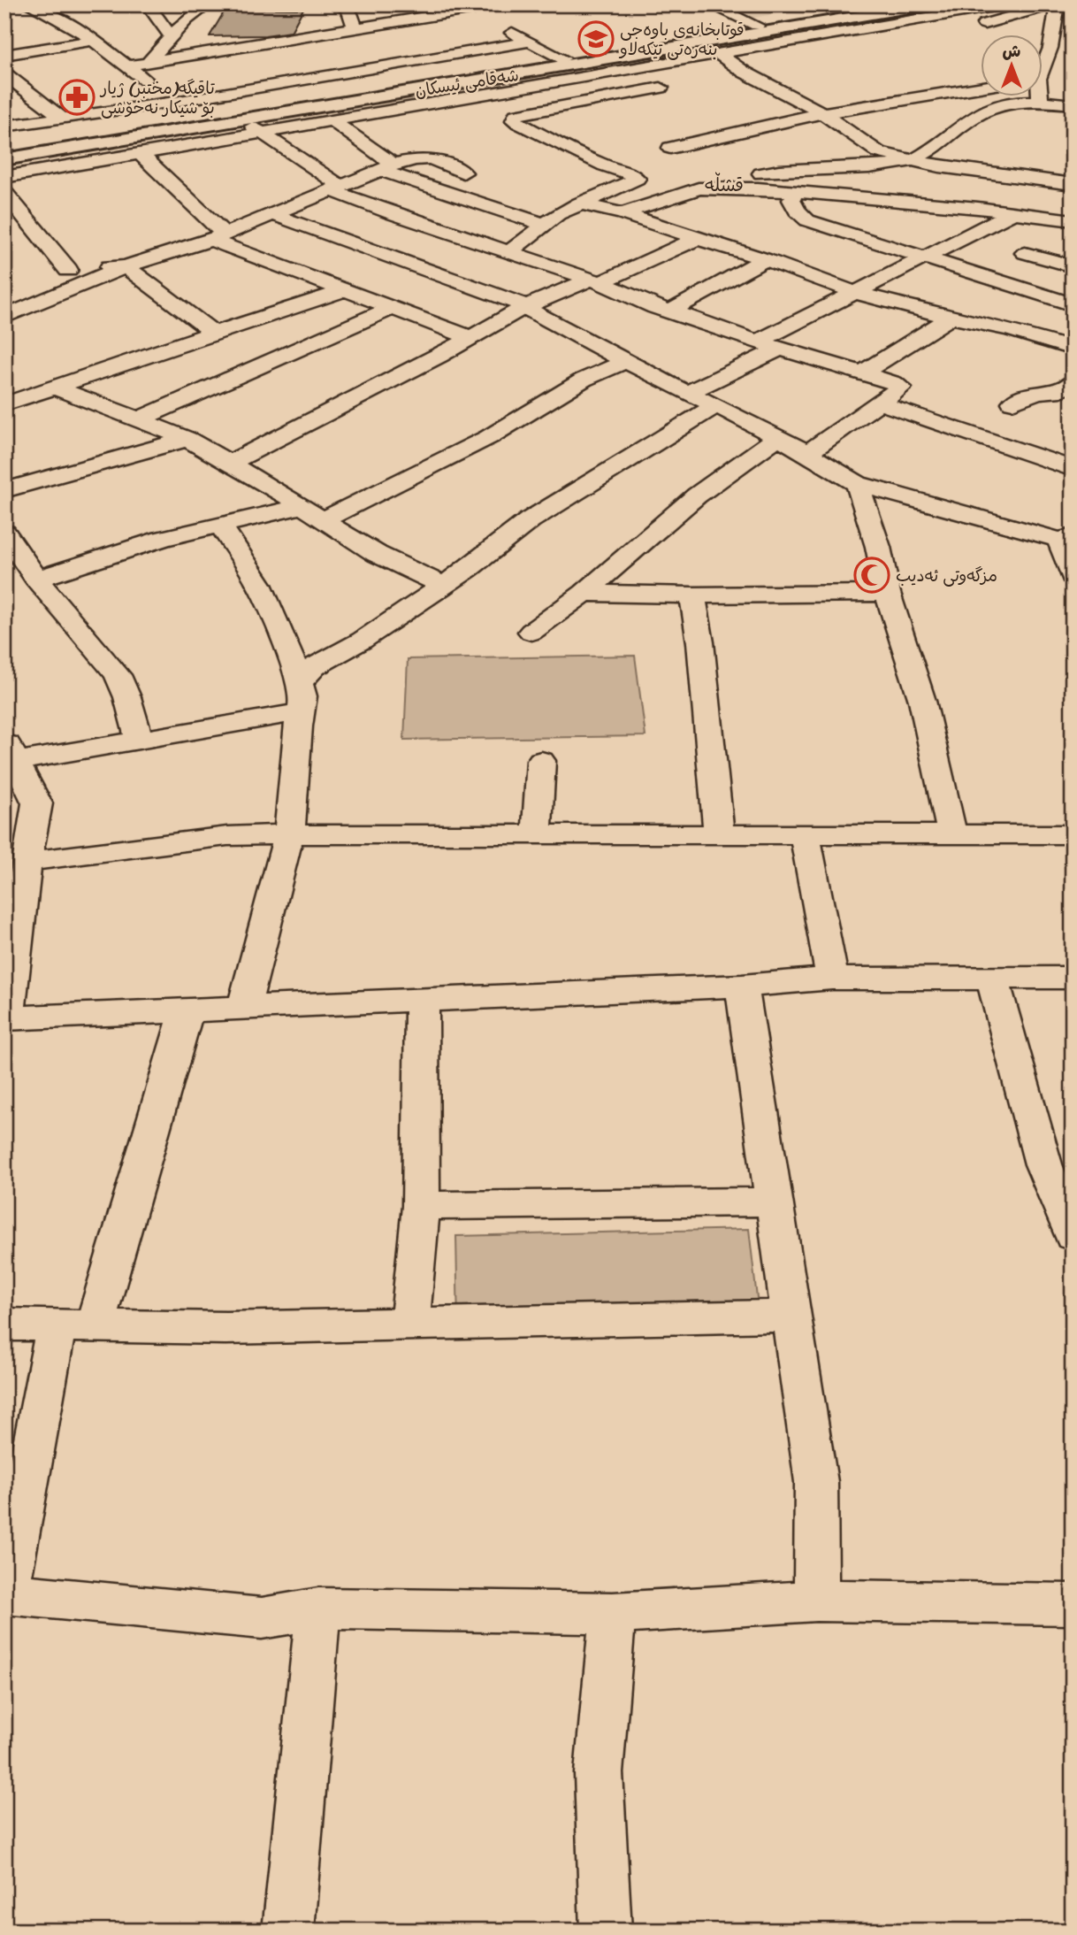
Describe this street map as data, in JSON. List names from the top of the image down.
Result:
{
  "streets": {
    "main road": ["شەقامی ئیسکان"]
  },
  "districts": ["قشڵه‌"],
  "places": {
    "school or university": ["قوتابخانه‌ی باوه‌جی بنه‌ره‌تی تێكه‌لاو"],
    "pharmacy": ["تاقیگە(مختبر) ژیار بۆ شیکار نەخۆشی"],
    "mosque": ["مزگەوتی ئەدیب"]
  },
  "north": "top"
}
